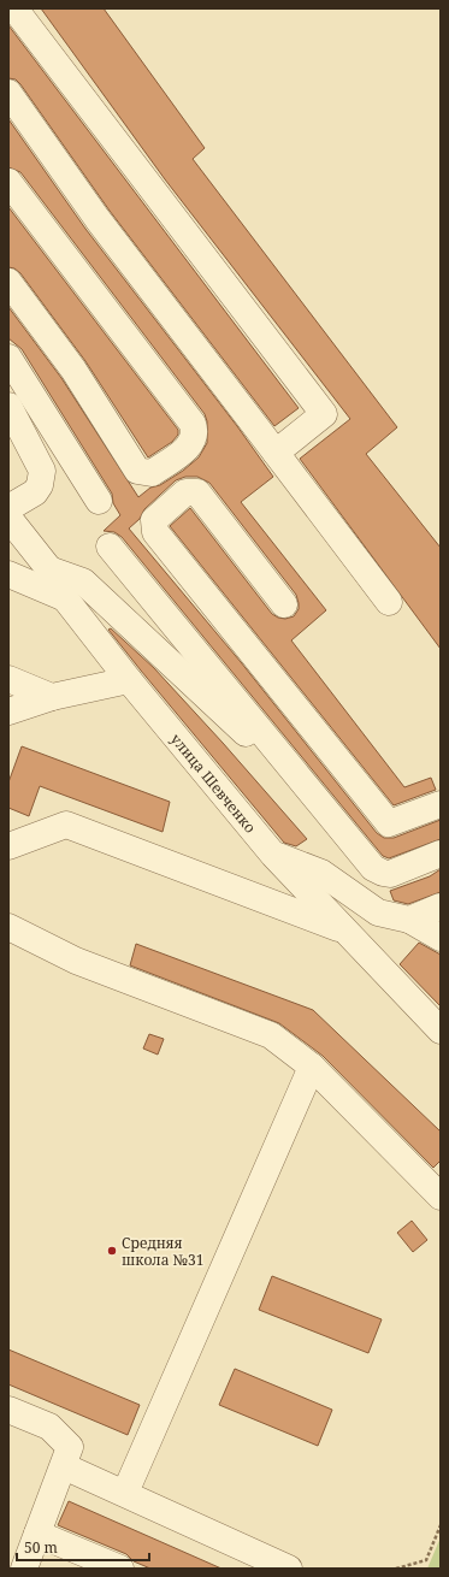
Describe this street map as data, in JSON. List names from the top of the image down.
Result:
{
  "streets": {
    "street": ["улица Шевченко"]
  },
  "places": ["Средняя школа №31"],
  "scale_bar": "50 m"
}
